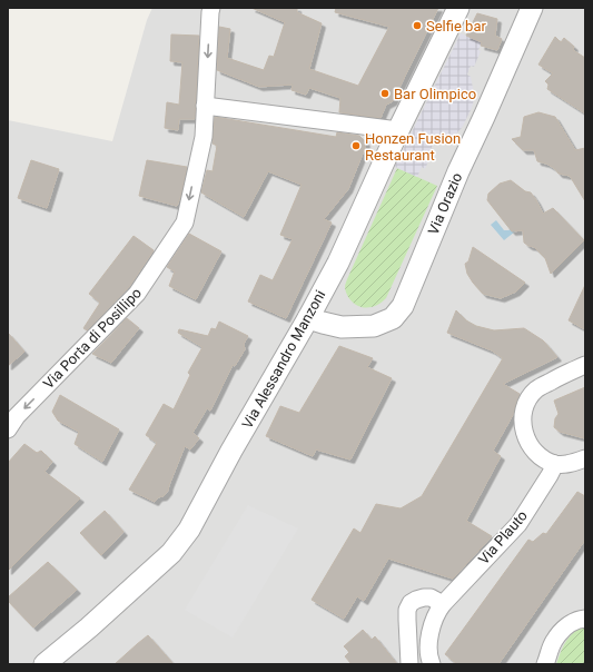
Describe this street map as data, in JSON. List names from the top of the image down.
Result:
{
  "streets": {
    "street": [
      "Via Orazio",
      "Via Porta di Posillipo",
      "Via Alessandro Manzoni",
      "Via Plauto"
    ]
  },
  "crossings": [
    ["Via Orazio", "Via Alessandro Manzoni"]
  ],
  "one_way": ["Via Porta di Posillipo"],
  "places": ["Selfie bar", "Bar Olimpico", "Honzen Fusion Restaurant"]
}
